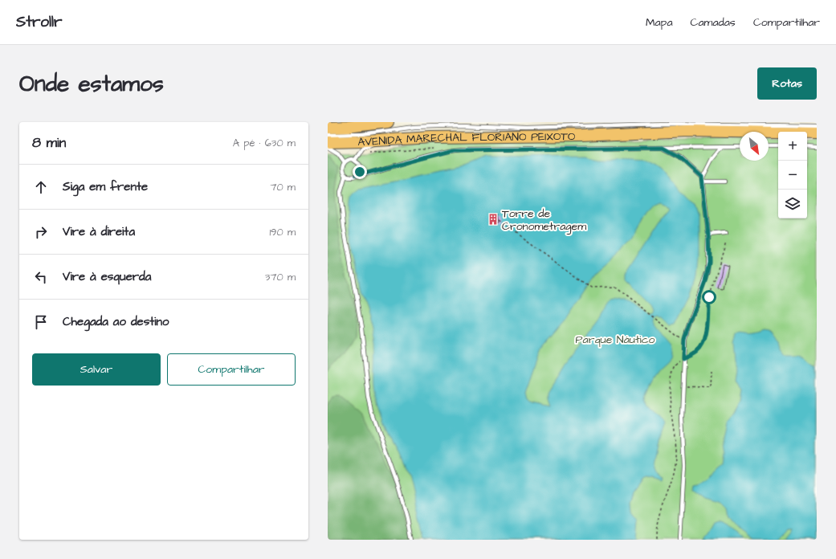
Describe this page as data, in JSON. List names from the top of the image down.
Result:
{
  "streets": {
    "main road": ["AVENIDA MARECHAL FLORIANO PEIXOTO"]
  },
  "parks": ["Parque Náutico"],
  "places": {
    "building": ["Torre de Cronometragem"]
  },
  "north": "bottom right",
  "page": {
    "header": "Strollr",
    "nav": ["Mapa", "Camadas", "Compartilhar"],
    "buttons": [
      "Rotas",
      ["Salvar", "Compartilhar"]
    ],
    "title": "Onde estamos",
    "heading": ["8 min", "A pé · 630 m"],
    "map_buttons": ["+", "−"],
    "list": [
      ["Siga em frente", "70 m"],
      ["Vire à direita", "190 m"],
      ["Vire à esquerda", "370 m"],
      "Chegada ao destino"
    ]
  }
}
